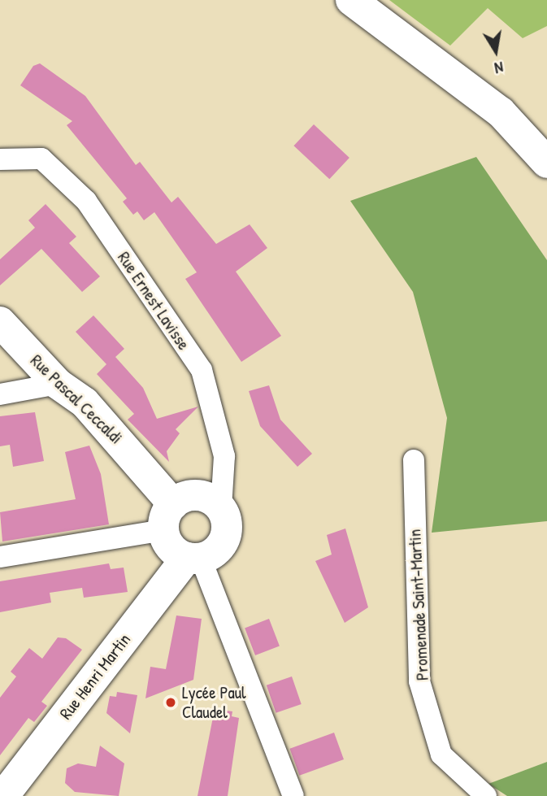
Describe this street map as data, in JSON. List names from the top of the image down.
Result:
{
  "streets": {
    "street": [
      "Rue Ernest Lavisse",
      "Rue Pascal Ceccaldi",
      "Promenade Saint-Martin",
      "Rue Henri Martin"
    ]
  },
  "crossings": [
    ["Rue Ernest Lavisse", "Rue Pascal Ceccaldi"],
    ["Rue Ernest Lavisse", "Rue Henri Martin"],
    ["Rue Pascal Ceccaldi", "Rue Henri Martin"]
  ],
  "places": ["Lycée Paul Claudel"],
  "north": "bottom"
}
